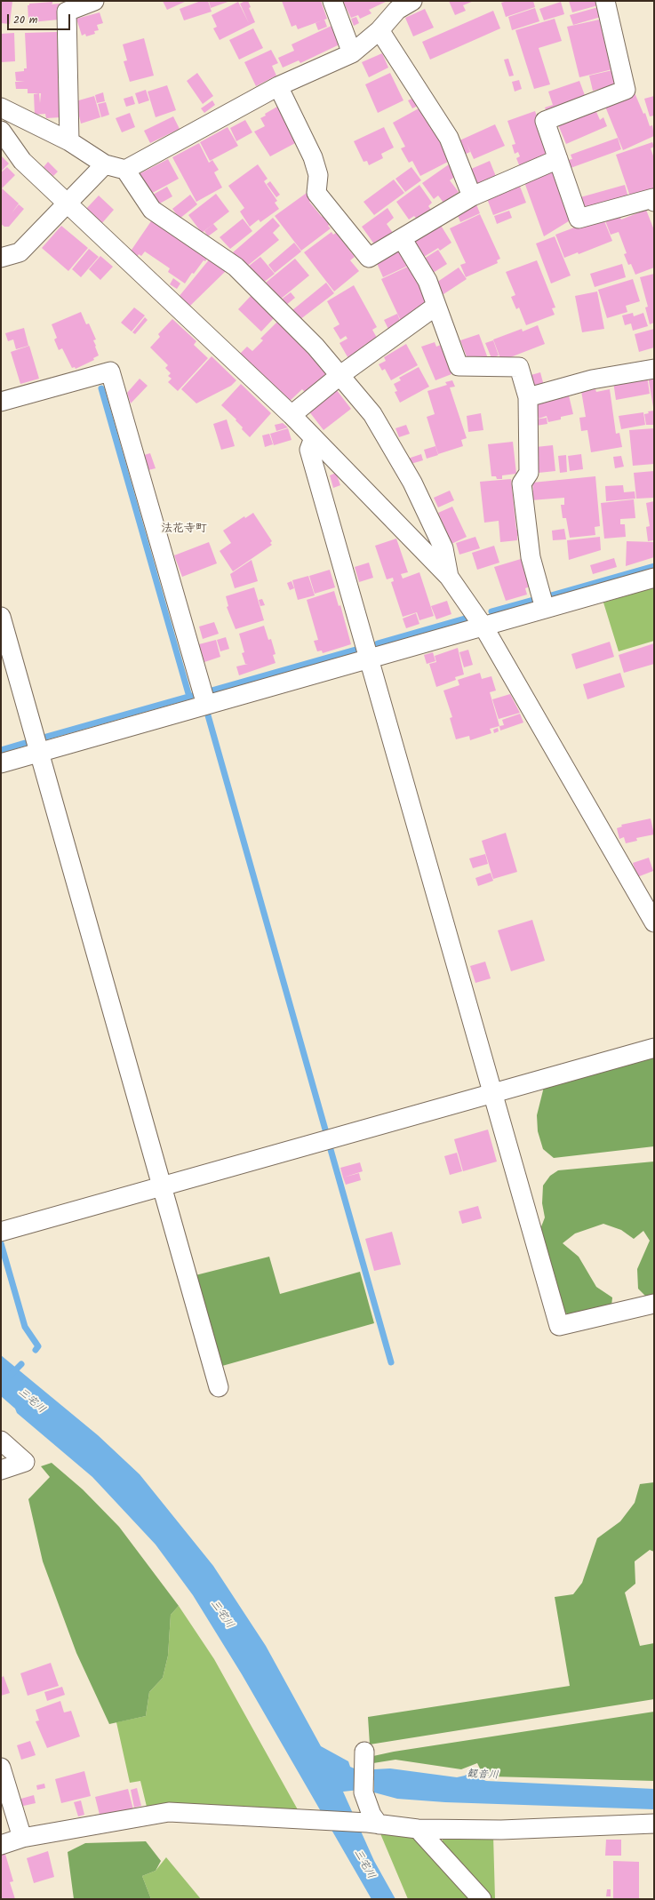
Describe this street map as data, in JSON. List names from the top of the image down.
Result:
{
  "districts": ["法花寺町"],
  "water": ["三宅川", "観音川"],
  "scale_bar": "20 m"
}
